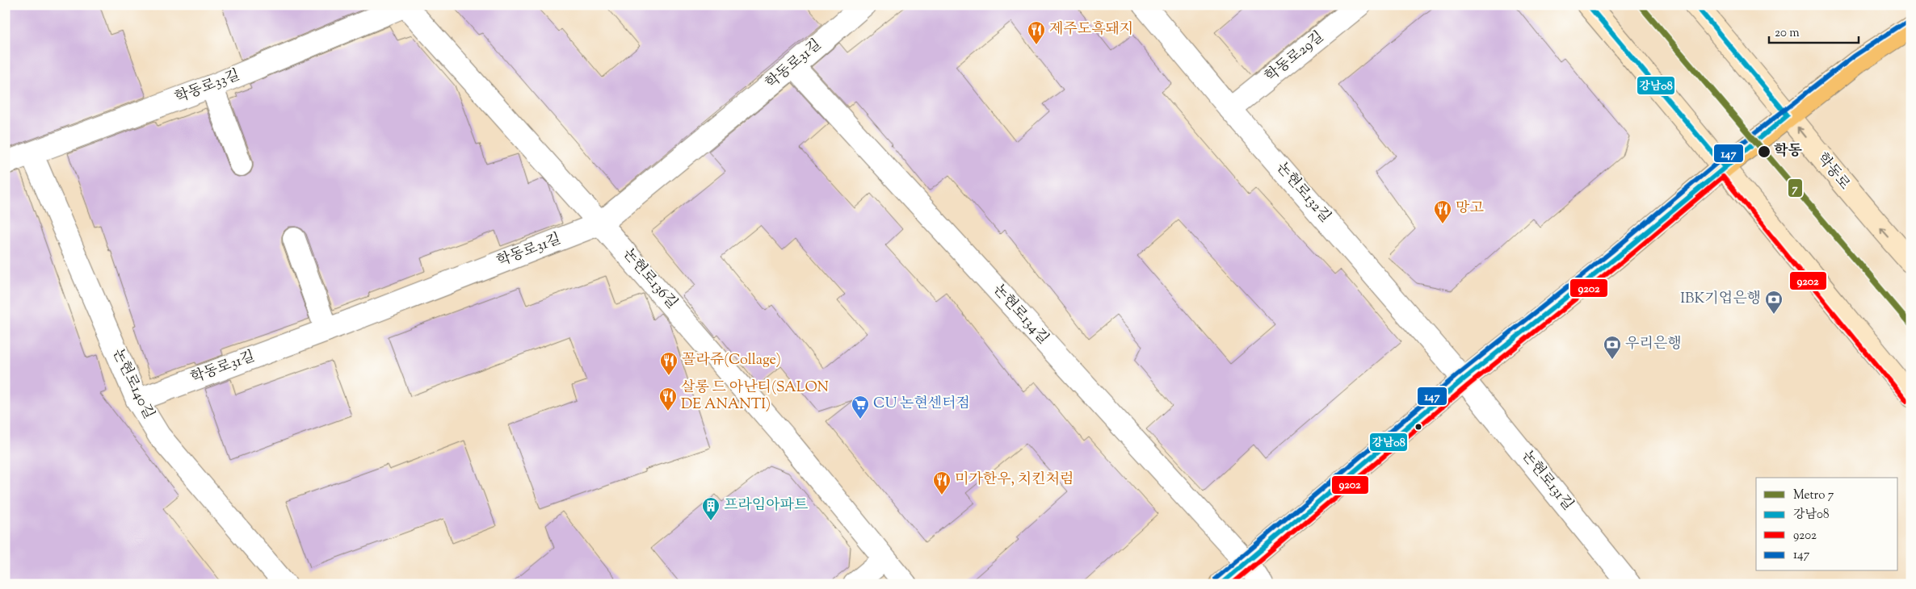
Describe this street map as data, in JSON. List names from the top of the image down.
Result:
{
  "streets": {
    "main road": ["학동로"],
    "street": [
      "학동로29길",
      "학동로31길",
      "학동로33길",
      "논현로132길",
      "논현로136길",
      "논현로134길",
      "논현로140길",
      "논현로131길"
    ]
  },
  "crossings": [
    ["학동로29길", "논현로132길"],
    ["학동로31길", "논현로136길"],
    ["학동로31길", "논현로134길"],
    ["학동로31길", "논현로140길"],
    ["학동로33길", "논현로136길"],
    ["학동로33길", "논현로140길"],
    ["논현로132길", "논현로131길"]
  ],
  "places": {
    "restaurant": [
      "제주도흑돼지",
      "망고",
      "꼴라쥬(Collage)",
      "살롱 드 아난티(SALON DE ANANTI)",
      "미가한우, 치킨처럼"
    ],
    "other": ["학동"],
    "bank": ["IBK기업은행", "우리은행"],
    "supermarket": ["CU 논현센터점"],
    "building": ["프라임아파트"]
  },
  "lines": [
    "metro line 7",
    "transit line 강남08",
    "transit line 147",
    "transit line 9202"
  ],
  "legend": [
    "Metro 7",
    "강남08",
    "9202",
    "147"
  ],
  "scale_bar": "20 m"
}
